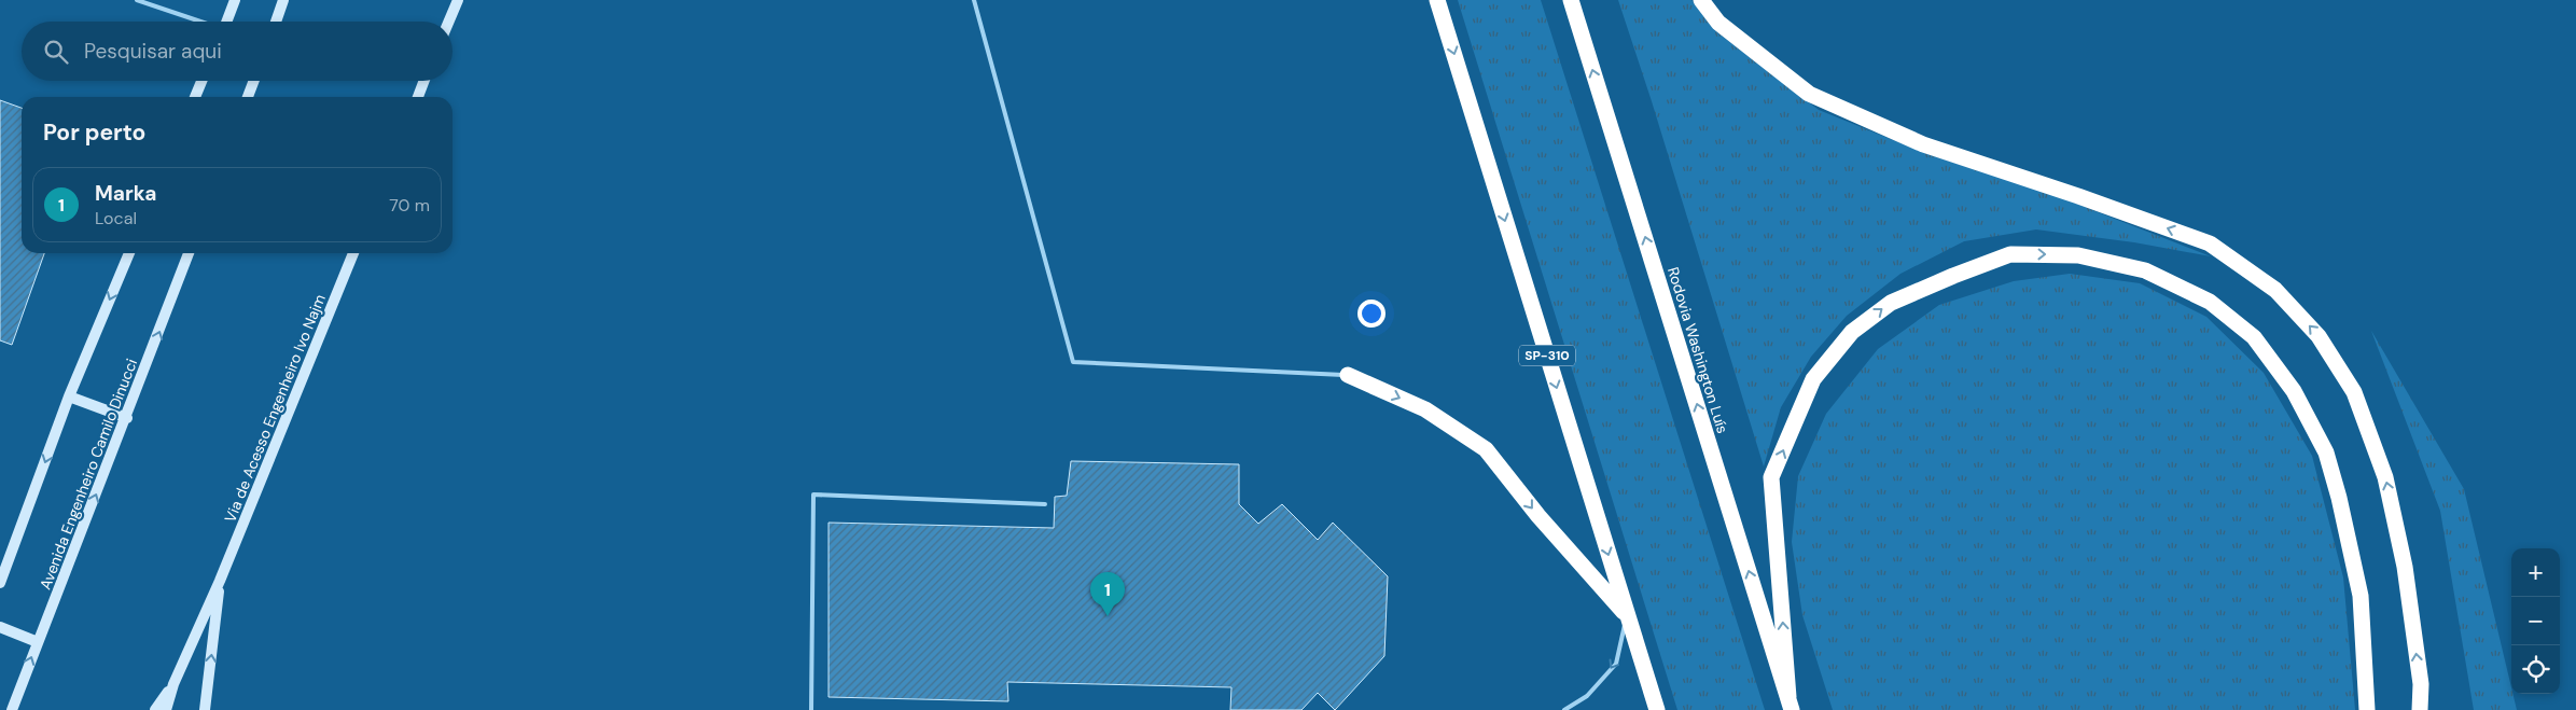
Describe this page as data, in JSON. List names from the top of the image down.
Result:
{
  "streets": {
    "highway": ["Rodovia Washington Luís", "SP-310"],
    "street": ["Via de Acesso Engenheiro Ivo Najm", "Avenida Engenheiro Camilo Dinucci"]
  },
  "page": {
    "search": "Pesquisar aqui",
    "heading": "Por perto",
    "list": [
      {
        "mark": "1",
        "name": "Marka",
        "note": "Local",
        "value": "70 m"
      }
    ],
    "map_buttons": ["+", "−"],
    "pins": "1"
  }
}
